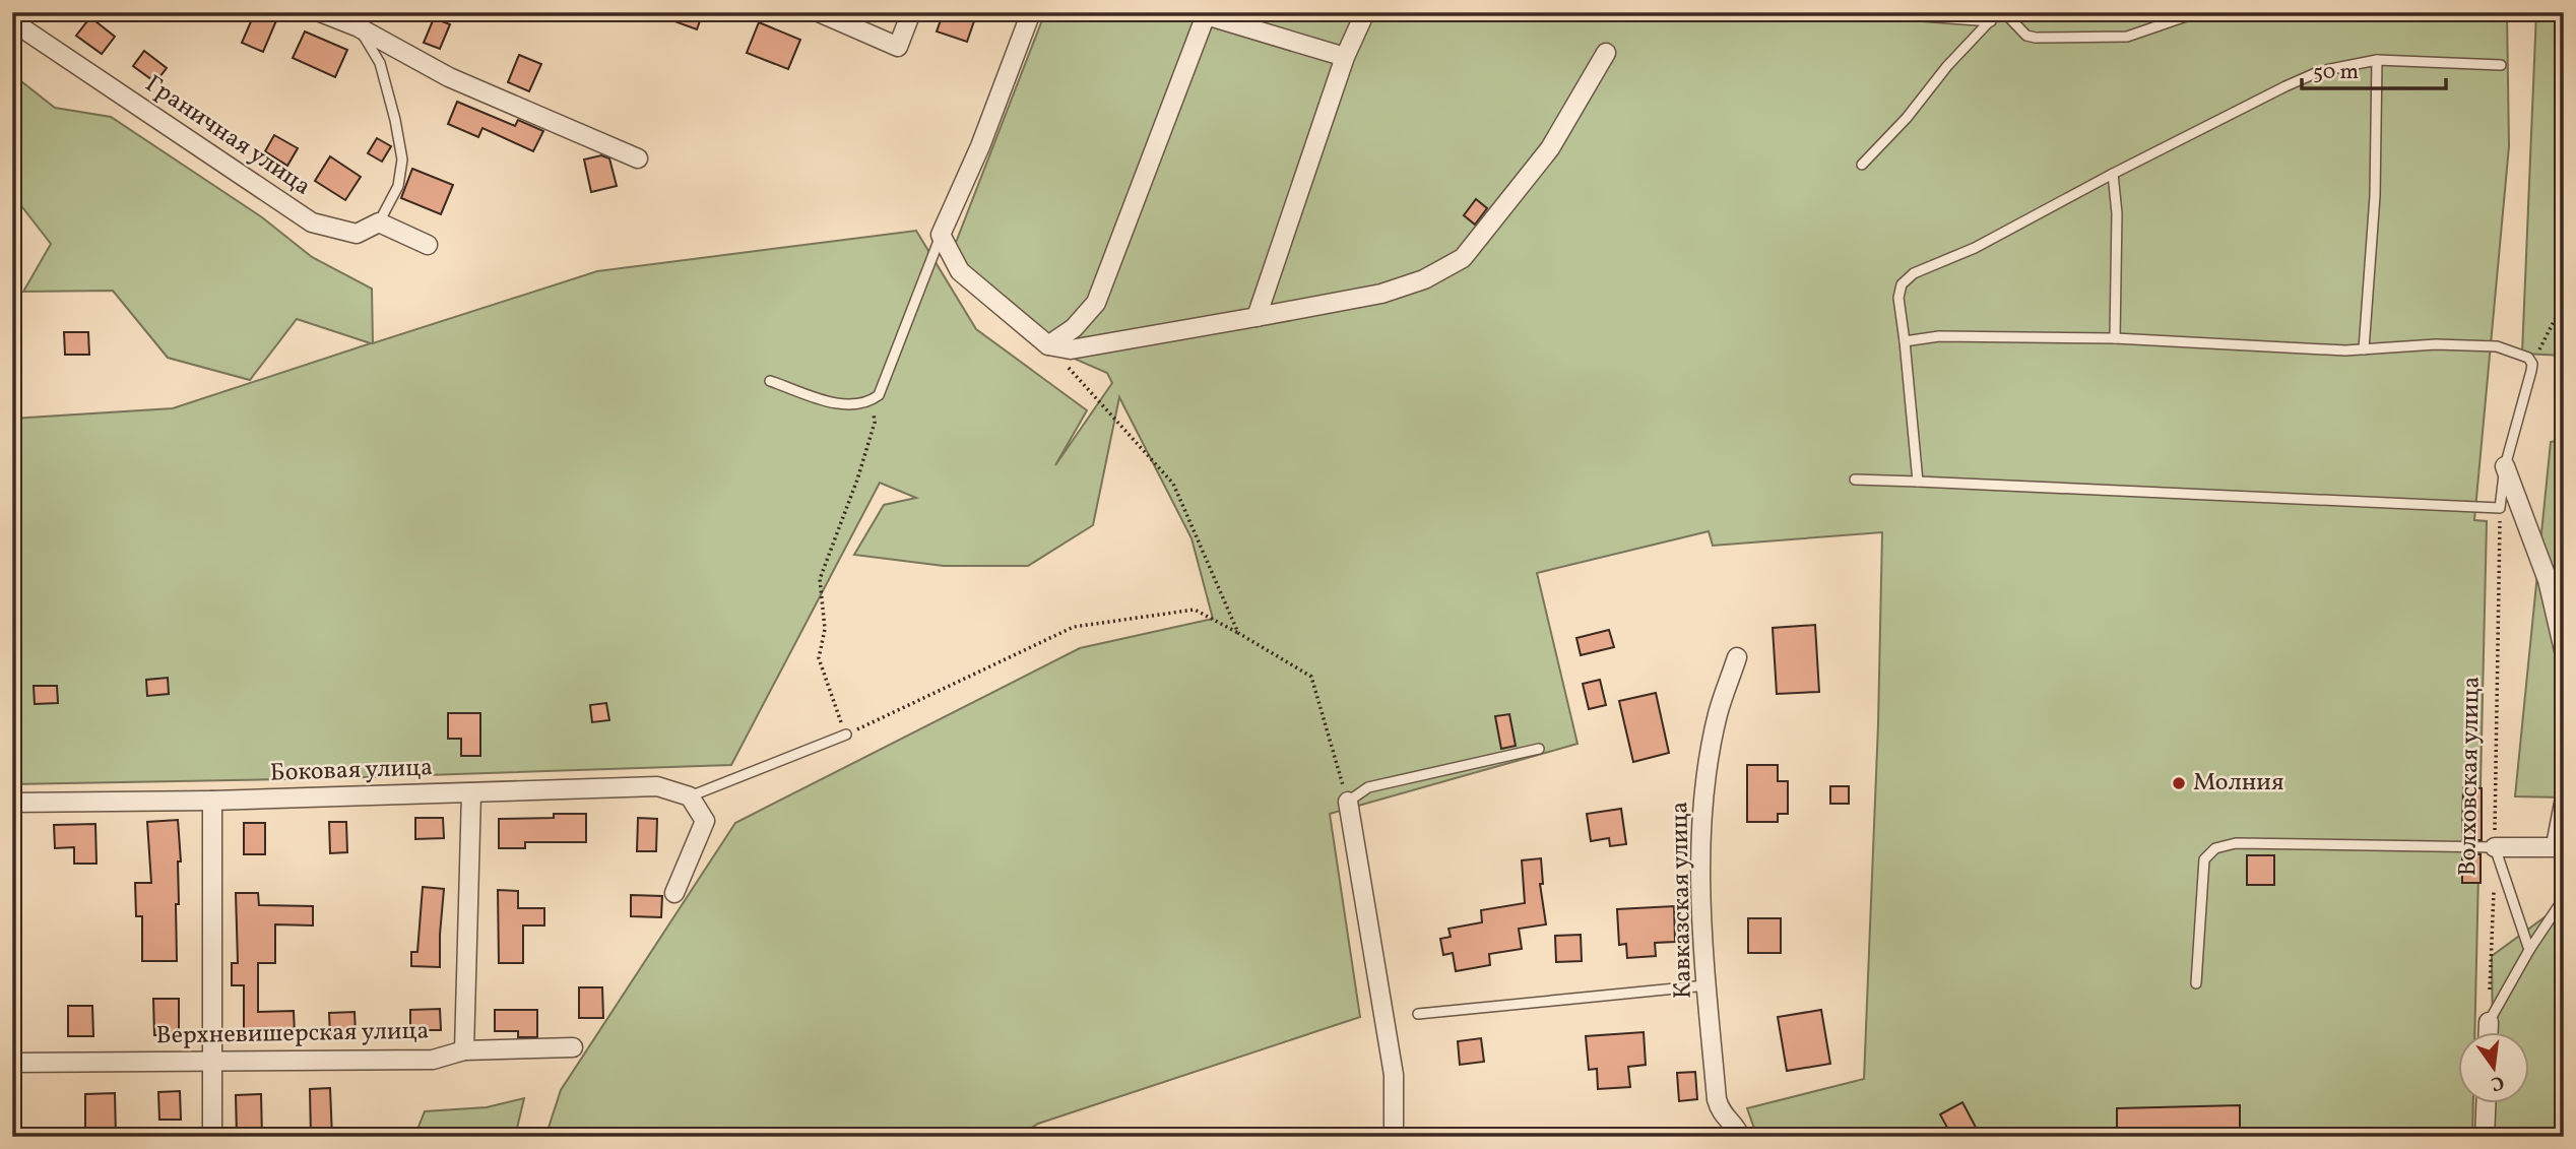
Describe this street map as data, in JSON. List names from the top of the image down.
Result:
{
  "streets": {
    "street": [
      "Граничная улица",
      "Боковая улица",
      "Кавказская улица",
      "Верхневишерская улица"
    ],
    "path": ["Волховская улица"]
  },
  "places": ["Молния"],
  "scale_bar": "50 m",
  "north": "bottom"
}
